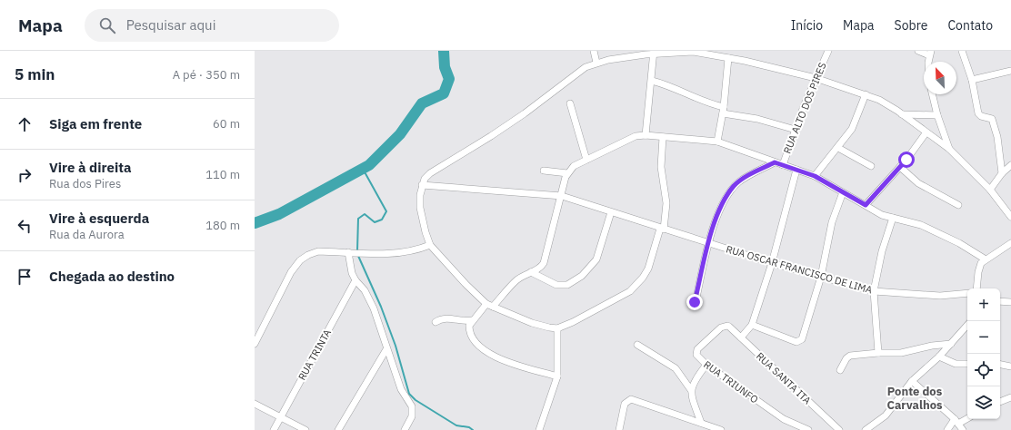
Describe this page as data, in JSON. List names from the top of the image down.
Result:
{
  "streets": {
    "street": [
      "RUA ALTO DOS PIRES",
      "RUA OSCAR FRANCISCO DE LIMA",
      "RUA TRINTA",
      "RUA SANTA ITA",
      "RUA TRIUNFO"
    ]
  },
  "crossings": [
    ["RUA SANTA ITA", "RUA TRIUNFO"]
  ],
  "districts": ["Ponte dos Carvalhos"],
  "north": "top left",
  "page": {
    "header": "Mapa",
    "search": "Pesquisar aqui",
    "nav": [
      "Início",
      "Mapa",
      "Sobre",
      "Contato"
    ],
    "heading": ["5 min", "A pé · 350 m"],
    "list": [
      ["Siga em frente", "60 m"],
      ["Vire à direita", "Rua dos Pires", "110 m"],
      ["Vire à esquerda", "Rua da Aurora", "180 m"],
      "Chegada ao destino"
    ],
    "map_buttons": ["+", "−"]
  }
}
